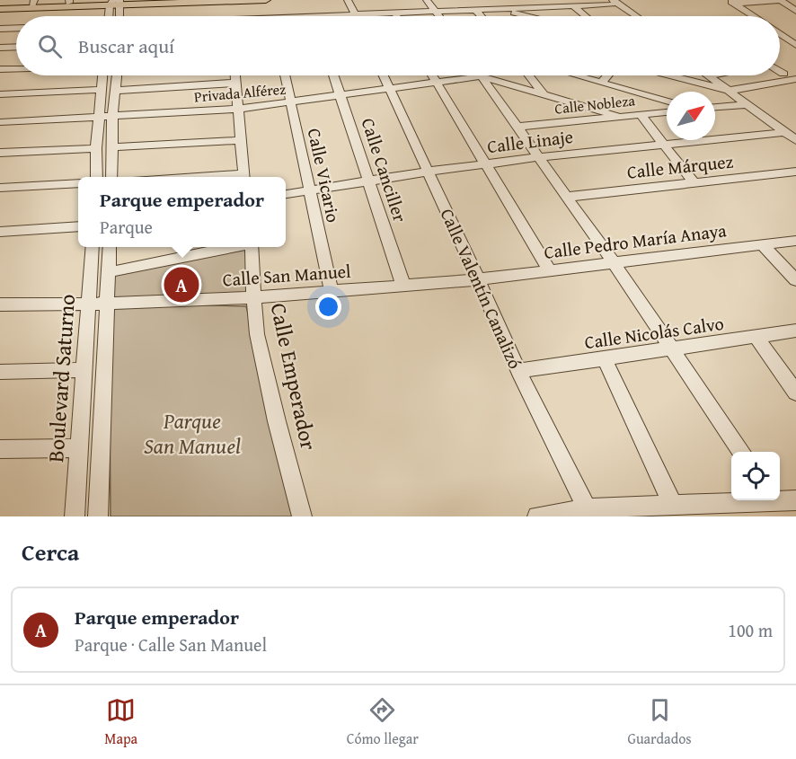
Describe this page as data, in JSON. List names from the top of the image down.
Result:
{
  "streets": {
    "street": [
      "Privada Alférez",
      "Calle Nobleza",
      "Calle Linaje",
      "Calle Márquez",
      "Calle Canciller",
      "Calle Vicario",
      "Calle Pedro María Anaya",
      "Calle San Manuel",
      "Calle Valentín Canalizó",
      "Calle Nicolás Calvo",
      "Calle Emperador",
      "Boulevard Saturno"
    ]
  },
  "crossings": [
    ["Privada Alférez", "Calle Canciller"],
    ["Privada Alférez", "Calle Vicario"],
    ["Privada Alférez", "Calle Valentín Canalizó"],
    ["Calle Linaje", "Calle Canciller"],
    ["Calle Linaje", "Calle Vicario"],
    ["Calle Linaje", "Calle Valentín Canalizó"],
    ["Calle Canciller", "Calle San Manuel"],
    ["Calle Vicario", "Calle San Manuel"],
    ["Calle Pedro María Anaya", "Calle San Manuel"],
    ["Calle Pedro María Anaya", "Calle Valentín Canalizó"],
    ["Calle San Manuel", "Calle Valentín Canalizó"],
    ["Calle San Manuel", "Calle Emperador"],
    ["Calle San Manuel", "Boulevard Saturno"],
    ["Calle Valentín Canalizó", "Calle Nicolás Calvo"]
  ],
  "parks": ["Parque San Manuel"],
  "north": "top right",
  "page": {
    "search": "Buscar aquí",
    "popup": ["Parque emperador", "Parque"],
    "pins": "A",
    "heading": "Cerca",
    "list": [
      {
        "mark": "A",
        "name": "Parque emperador",
        "note": "Parque · Calle San Manuel",
        "value": "100 m"
      }
    ],
    "nav": ["Mapa", "Cómo llegar", "Guardados"]
  }
}
